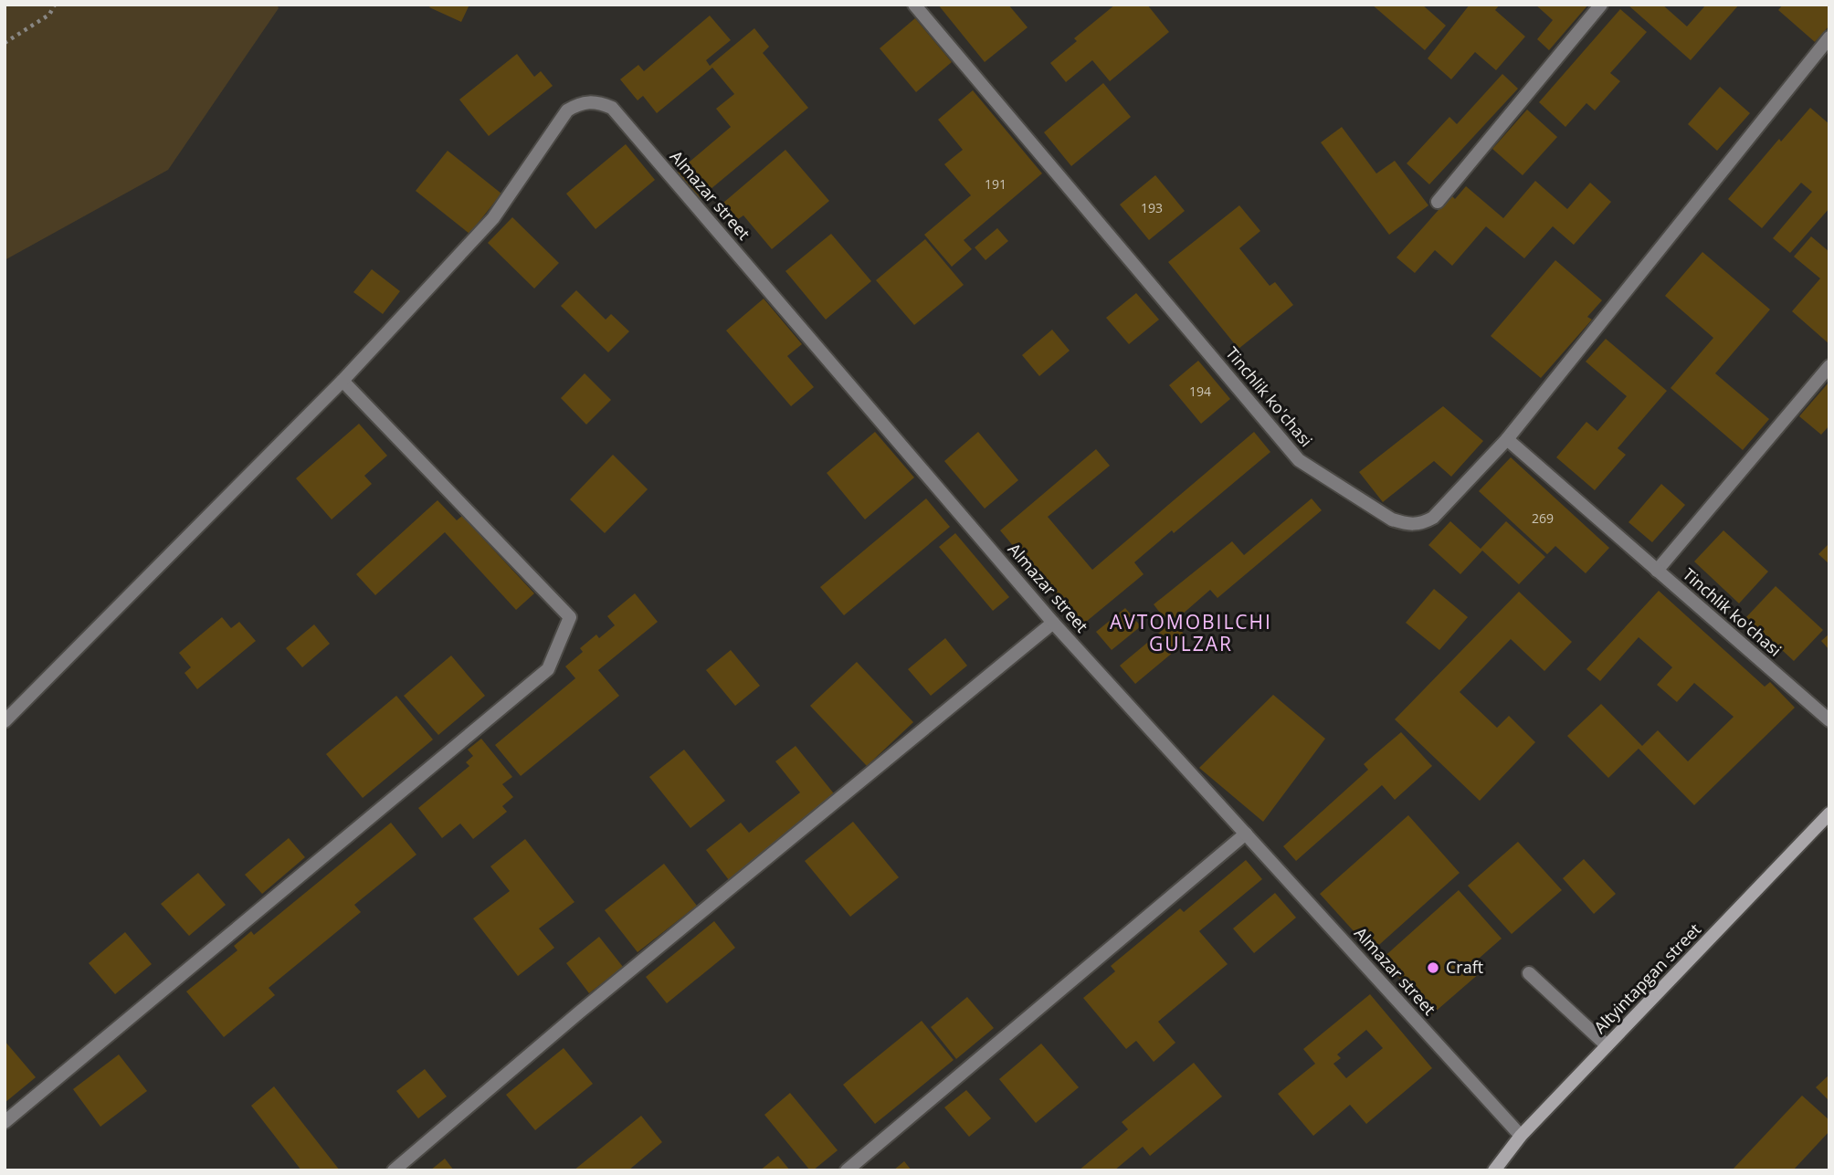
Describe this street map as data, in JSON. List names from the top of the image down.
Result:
{
  "streets": {
    "street": ["Almazar street", "Tinchlik ko'chasi", "Altyintapgan street"]
  },
  "crossings": [
    ["Almazar street", "Altyintapgan street"]
  ],
  "districts": ["AVTOMOBILCHI GULZAR"],
  "places": ["Craft"],
  "house_numbers": [
    "191",
    "193",
    "194",
    "269"
  ]
}
